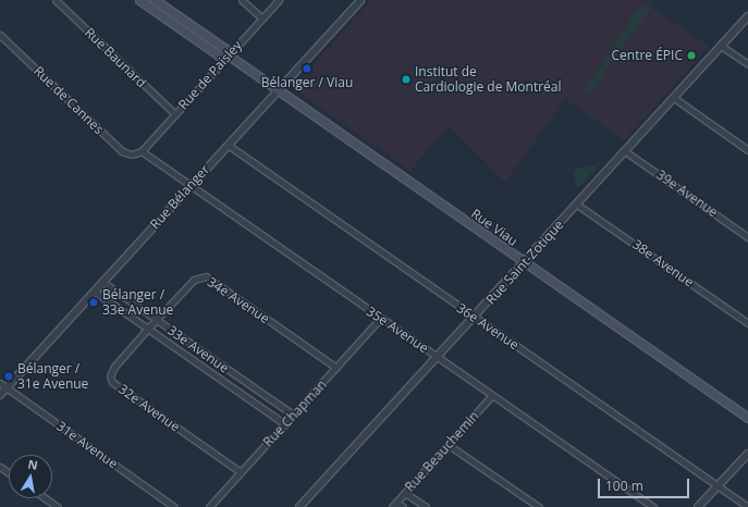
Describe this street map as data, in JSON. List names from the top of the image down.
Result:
{
  "streets": {
    "main road": ["Rue Viau"],
    "street": [
      "Rue Baunard",
      "Rue de Paisley",
      "Rue de Cannes",
      "39e Avenue",
      "Rue Bélanger",
      "Rue Saint-Zotique",
      "38e Avenue",
      "34e Avenue",
      "36e Avenue",
      "35e Avenue",
      "33e Avenue",
      "32e Avenue",
      "Rue Chapman",
      "31e Avenue",
      "Rue Beauchemin"
    ]
  },
  "crossings": [
    ["Rue Baunard", "Rue de Paisley"],
    ["Rue de Paisley", "Rue de Cannes"],
    ["Rue de Paisley", "Rue Viau"],
    ["Rue de Paisley", "35e Avenue"],
    ["Rue de Cannes", "35e Avenue"],
    ["39e Avenue", "Rue Saint-Zotique"],
    ["Rue Bélanger", "Rue Viau"],
    ["Rue Bélanger", "36e Avenue"],
    ["Rue Bélanger", "35e Avenue"],
    ["Rue Bélanger", "33e Avenue"],
    ["Rue Bélanger", "31e Avenue"],
    ["Rue Viau", "Rue Saint-Zotique"],
    ["Rue Saint-Zotique", "38e Avenue"],
    ["Rue Saint-Zotique", "36e Avenue"],
    ["Rue Saint-Zotique", "35e Avenue"],
    ["34e Avenue", "33e Avenue"],
    ["34e Avenue", "32e Avenue"],
    ["34e Avenue", "Rue Chapman"],
    ["35e Avenue", "Rue Chapman"],
    ["35e Avenue", "Rue Beauchemin"],
    ["33e Avenue", "32e Avenue"],
    ["33e Avenue", "Rue Chapman"],
    ["32e Avenue", "Rue Chapman"]
  ],
  "places": [
    "Centre ÉPIC",
    "Bélanger / Viau",
    "Institut de Cardiologie de Montréal",
    "Bélanger / 33e Avenue",
    "Bélanger / 31e Avenue"
  ],
  "scale_bar": "100 m",
  "north": "top"
}
